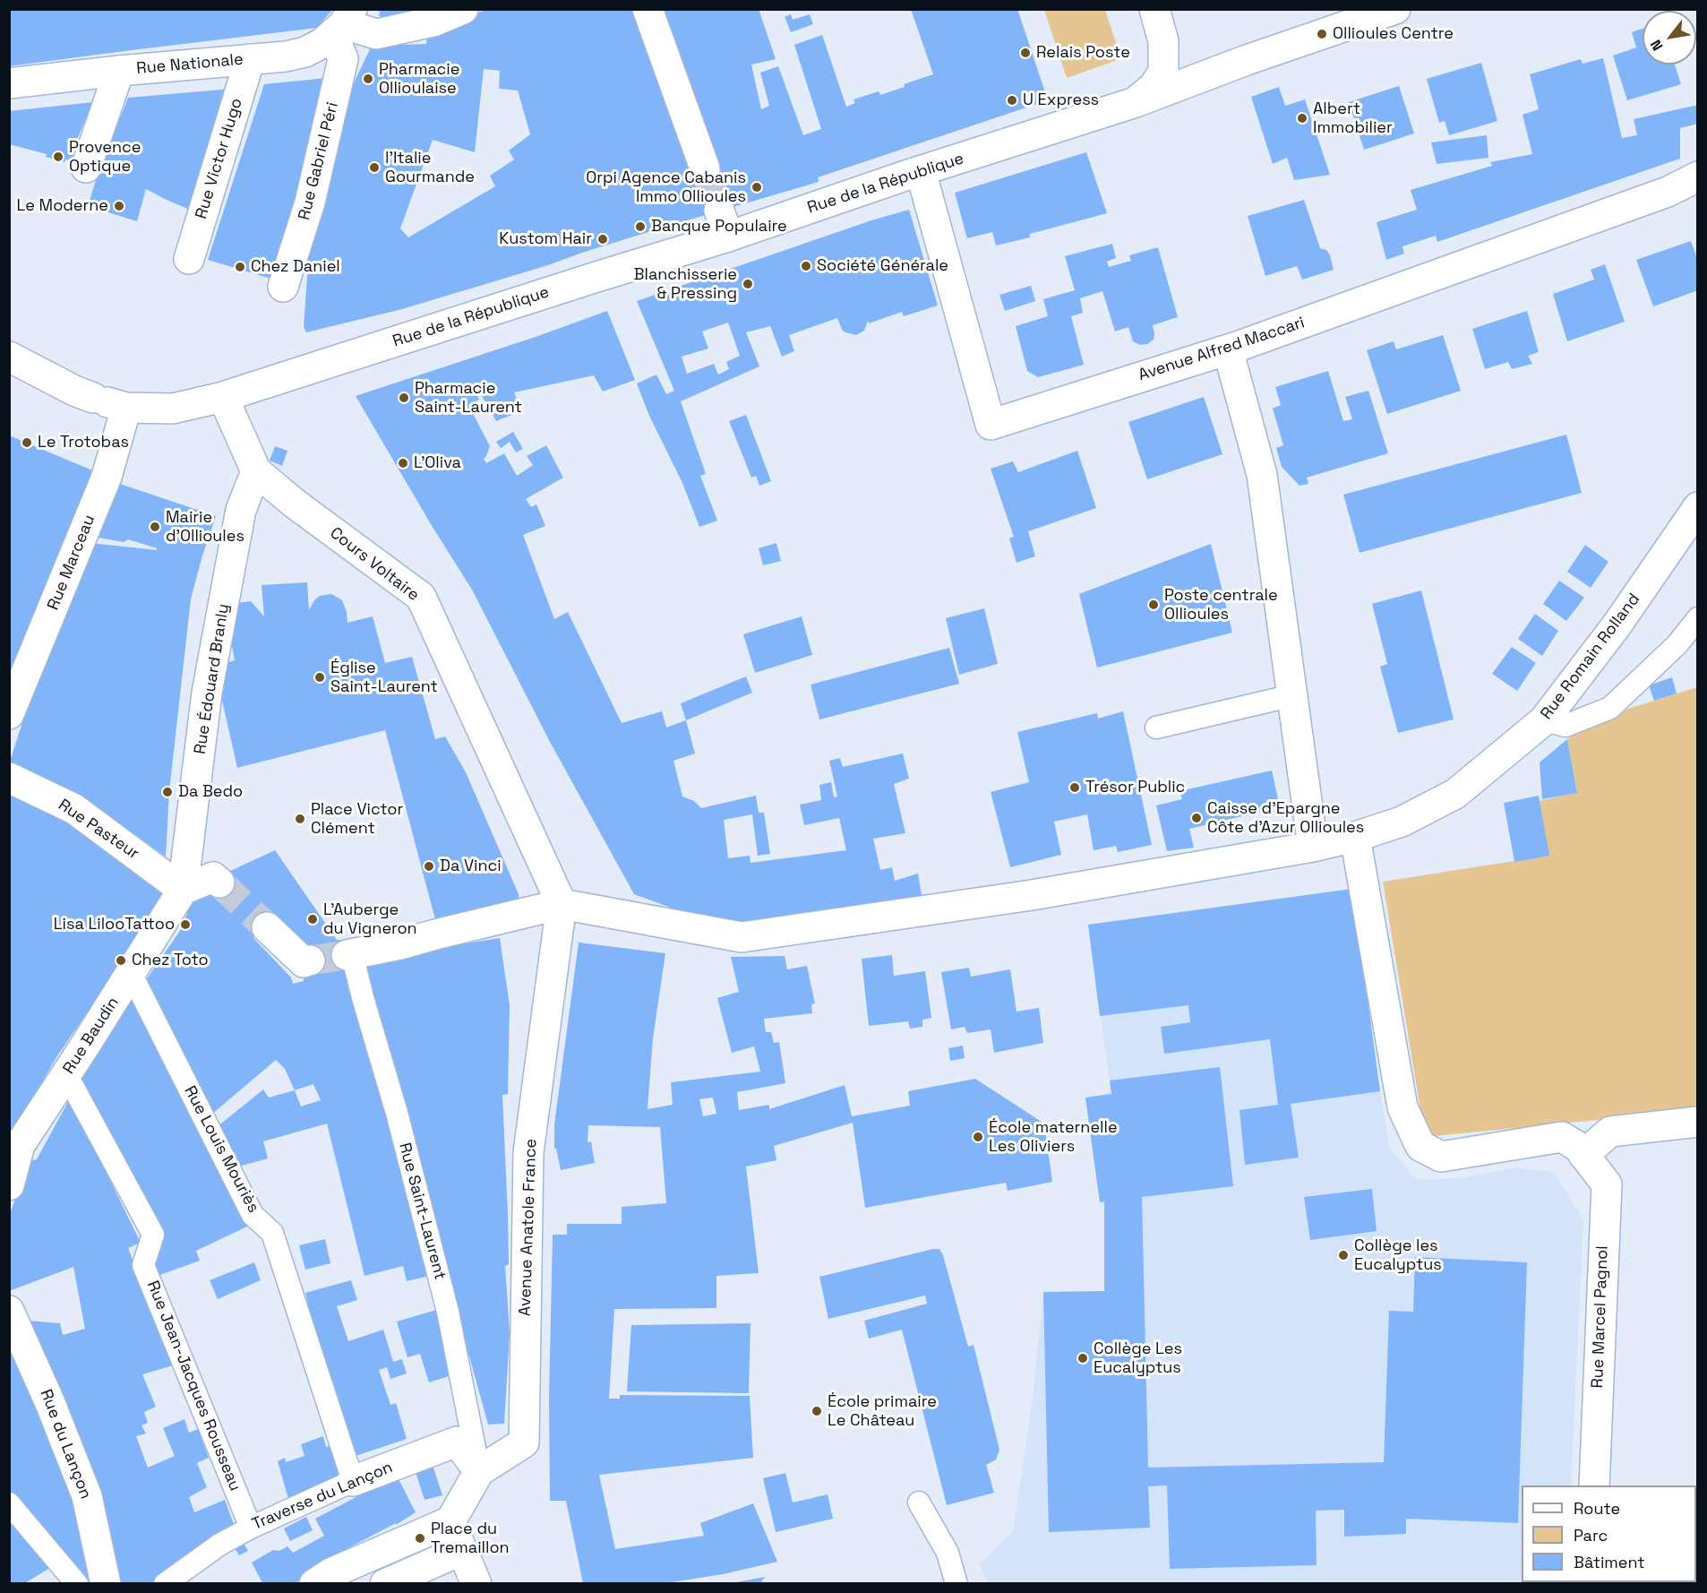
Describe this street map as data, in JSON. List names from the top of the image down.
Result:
{
  "streets": {
    "street": [
      "Rue Nationale",
      "Rue Victor Hugo",
      "Rue Gabriel Péri",
      "Rue de la République",
      "Avenue Alfred Maccari",
      "Rue Marceau",
      "Cours Voltaire",
      "Rue Romain Rolland",
      "Rue Édouard Branly",
      "Rue Pasteur",
      "Rue Baudin",
      "Avenue Anatole France",
      "Rue Marcel Pagnol",
      "Rue du Lançon",
      "Traverse du Lançon"
    ],
    "lane": ["Rue Louis Mouriès", "Rue Saint-Laurent", "Rue Jean-Jacques Rousseau"]
  },
  "crossings": [
    ["Rue Nationale", "Rue Victor Hugo"],
    ["Rue Nationale", "Rue Gabriel Péri"],
    ["Rue de la République", "Avenue Alfred Maccari"],
    ["Rue de la République", "Rue Marceau"],
    ["Rue de la République", "Cours Voltaire"],
    ["Cours Voltaire", "Rue Romain Rolland"],
    ["Cours Voltaire", "Rue Édouard Branly"],
    ["Cours Voltaire", "Avenue Anatole France"],
    ["Rue Romain Rolland", "Avenue Anatole France"],
    ["Rue Romain Rolland", "Rue Marcel Pagnol"],
    ["Rue Édouard Branly", "Rue Pasteur"],
    ["Rue Édouard Branly", "Rue Baudin"],
    ["Rue Pasteur", "Rue Baudin"],
    ["Rue Baudin", "Rue Louis Mouriès"],
    ["Rue Baudin", "Rue Jean-Jacques Rousseau"],
    ["Rue Louis Mouriès", "Traverse du Lançon"],
    ["Rue Saint-Laurent", "Avenue Anatole France"],
    ["Rue Saint-Laurent", "Traverse du Lançon"],
    ["Avenue Anatole France", "Traverse du Lançon"],
    ["Rue Jean-Jacques Rousseau", "Traverse du Lançon"]
  ],
  "places": [
    "Ollioules Centre",
    "Relais Poste",
    "Pharmacie Ollioulaise",
    "U Express",
    "Albert Immobilier",
    "Provence Optique",
    "l'Italie Gourmande",
    "Orpi Agence Cabanis Immo Ollioules",
    "Le Moderne",
    "Banque Populaire",
    "Kustom Hair",
    "Société Générale",
    "Chez Daniel",
    "Blanchisserie & Pressing",
    "Pharmacie Saint-Laurent",
    "Le Trotobas",
    "L'Oliva",
    "Mairie d’Ollioules",
    "Poste centrale Ollioules",
    "Église Saint-Laurent",
    "Trésor Public",
    "Da Bedo",
    "Caisse d'Epargne Côte d'Azur Ollioules",
    "Place Victor Clément",
    "Da Vinci",
    "L’Auberge du Vigneron",
    "Lisa LilooTattoo",
    "Chez Toto",
    "École maternelle Les Oliviers",
    "Collège les Eucalyptus",
    "Collège Les Eucalyptus",
    "École primaire Le Château",
    "Place du Tremaillon"
  ],
  "legend": ["Route", "Parc", "Bâtiment"],
  "north": "bottom left"
}
